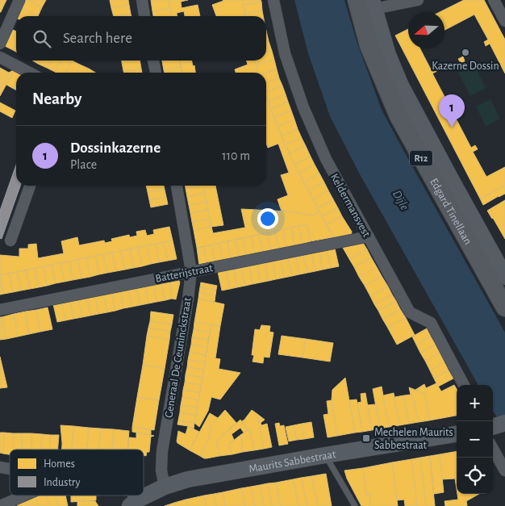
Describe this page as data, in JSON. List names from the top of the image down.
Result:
{
  "streets": {
    "main road": ["R12", "Edgard Tinellaan"],
    "street": [
      "Keldermansvest",
      "Batterijstraat",
      "Generaal De Ceuninckstraat",
      "Maurits Sabbestraat"
    ]
  },
  "crossings": [
    ["Keldermansvest", "Batterijstraat"],
    ["Batterijstraat", "Generaal De Ceuninckstraat"],
    ["Generaal De Ceuninckstraat", "Maurits Sabbestraat"]
  ],
  "water": ["Dijle"],
  "places": {
    "other": ["Kazerne Dossin"],
    "transit": ["Mechelen Maurits Sabbestraat"]
  },
  "legend": ["Homes", "Industry"],
  "north": "left",
  "page": {
    "search": "Search here",
    "heading": "Nearby",
    "pins": "1",
    "list": [
      {
        "mark": "1",
        "name": "Dossinkazerne",
        "note": "Place",
        "value": "110 m"
      }
    ],
    "map_buttons": ["+", "−"]
  }
}
